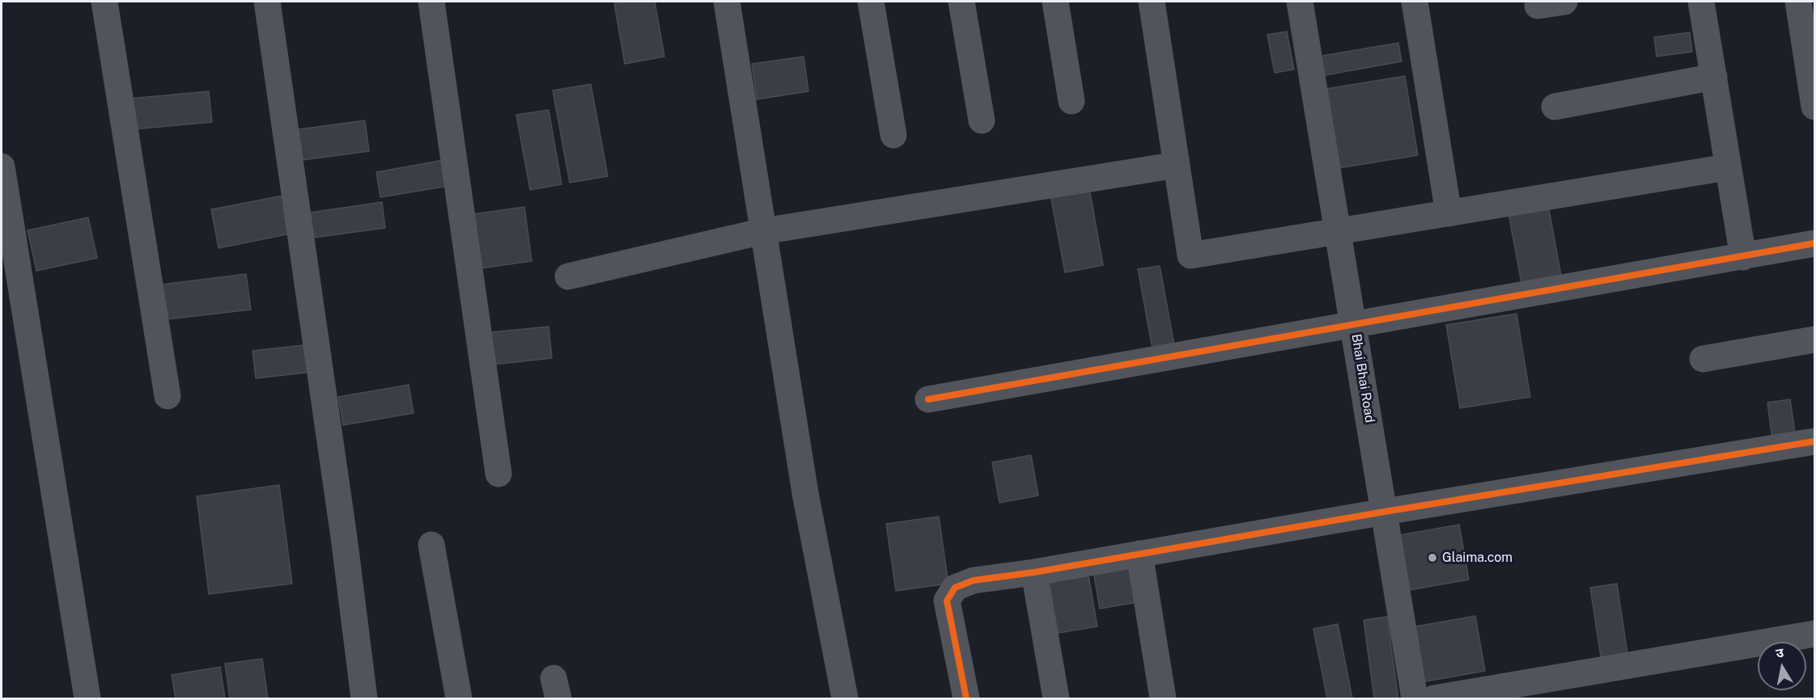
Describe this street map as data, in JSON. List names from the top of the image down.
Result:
{
  "streets": {
    "street": ["Bhai Bhai Road"]
  },
  "places": ["Glaima.com"],
  "north": "top"
}
